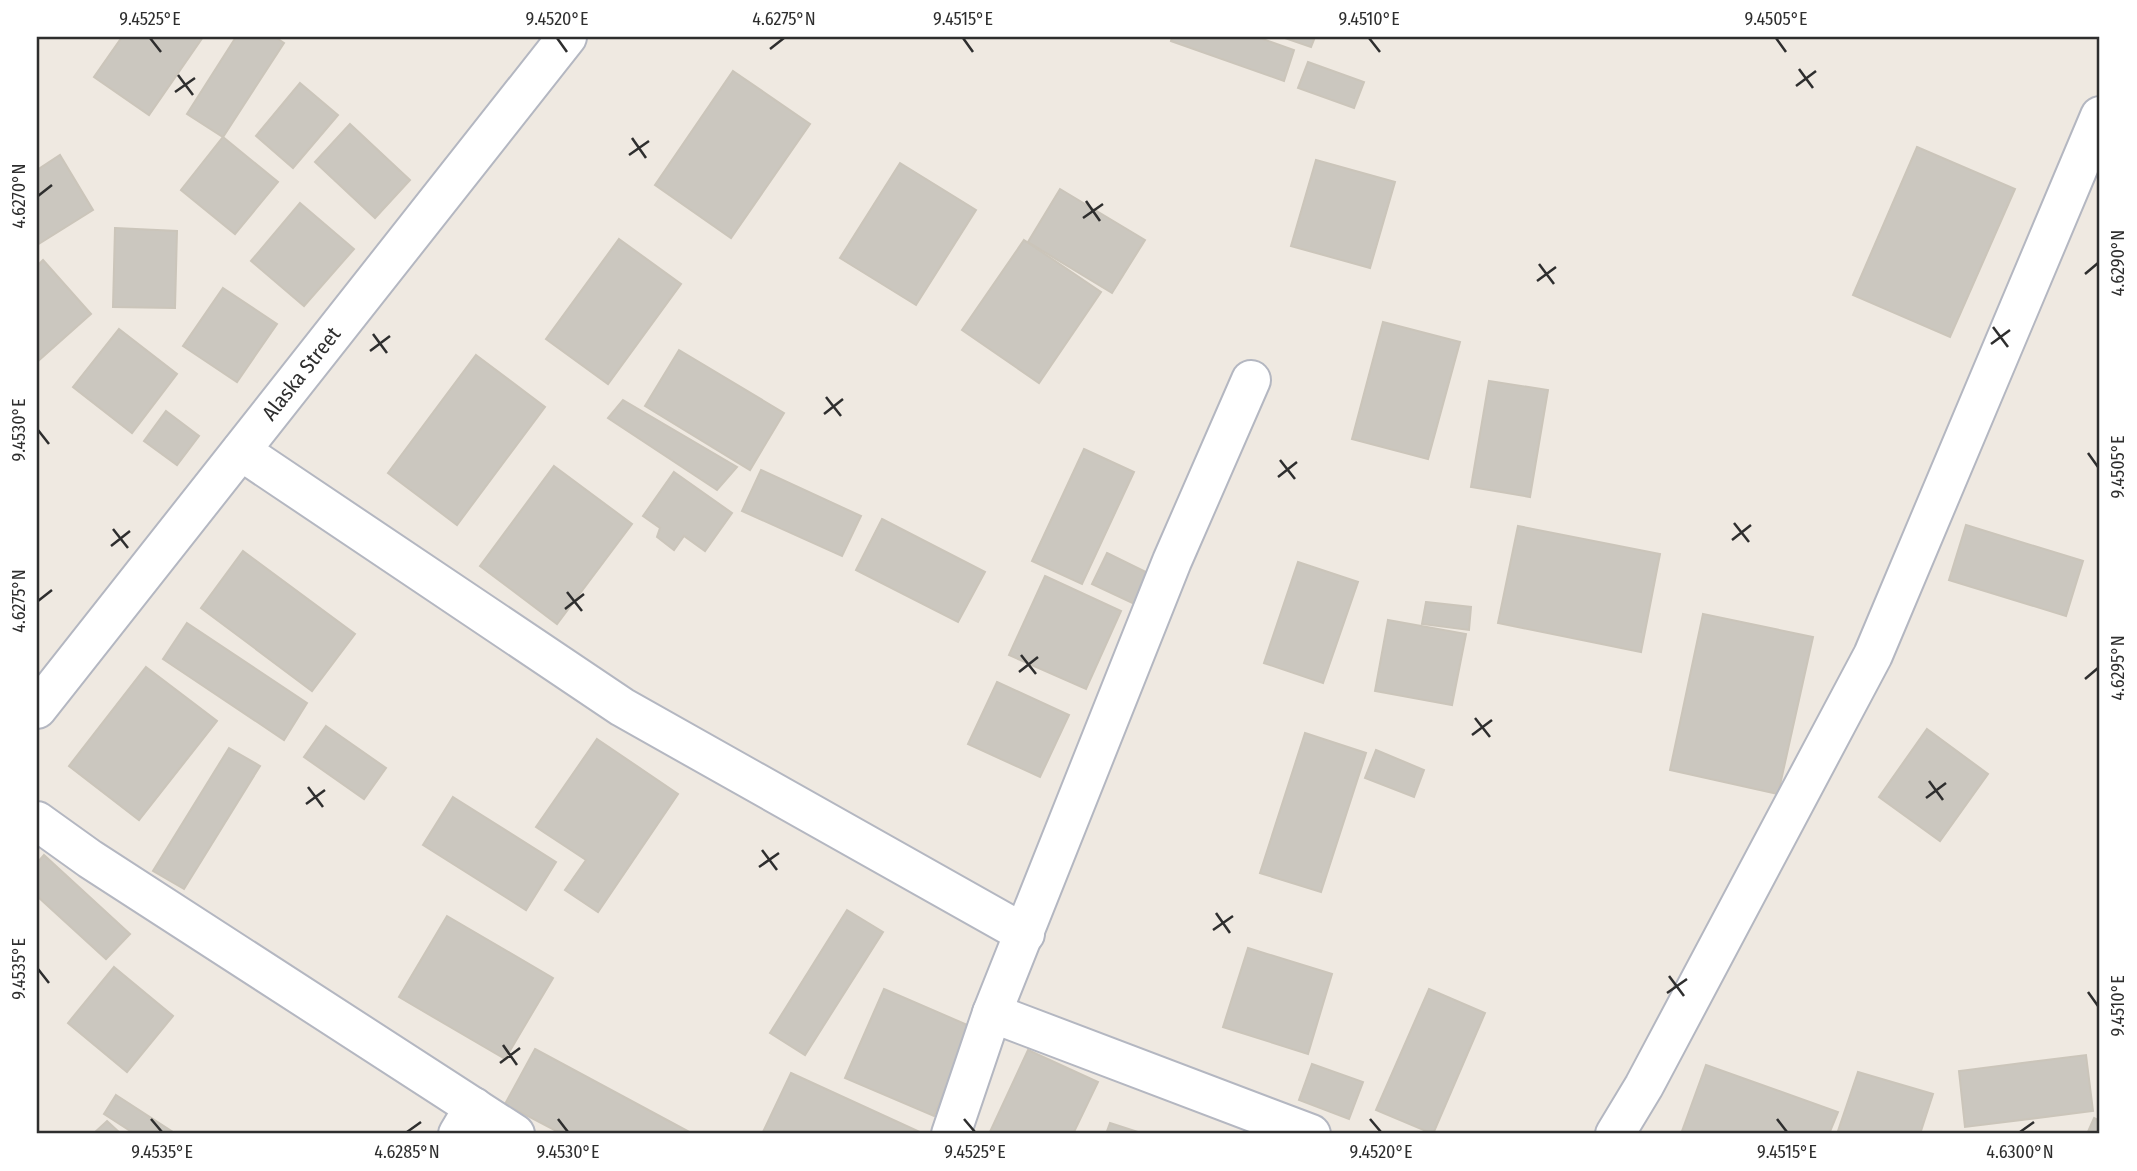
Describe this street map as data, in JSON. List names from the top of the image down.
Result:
{
  "streets": {
    "street": ["Alaska Street"]
  },
  "coordinates": [
    "9.4525°E",
    "9.4520°E",
    "4.6275°N",
    "9.4515°E",
    "9.4510°E",
    "9.4505°E",
    "4.6270°N",
    "4.6290°N",
    "9.4530°E",
    "4.6295°N",
    "9.4535°E",
    "4.6285°N",
    "4.6300°N"
  ]
}
